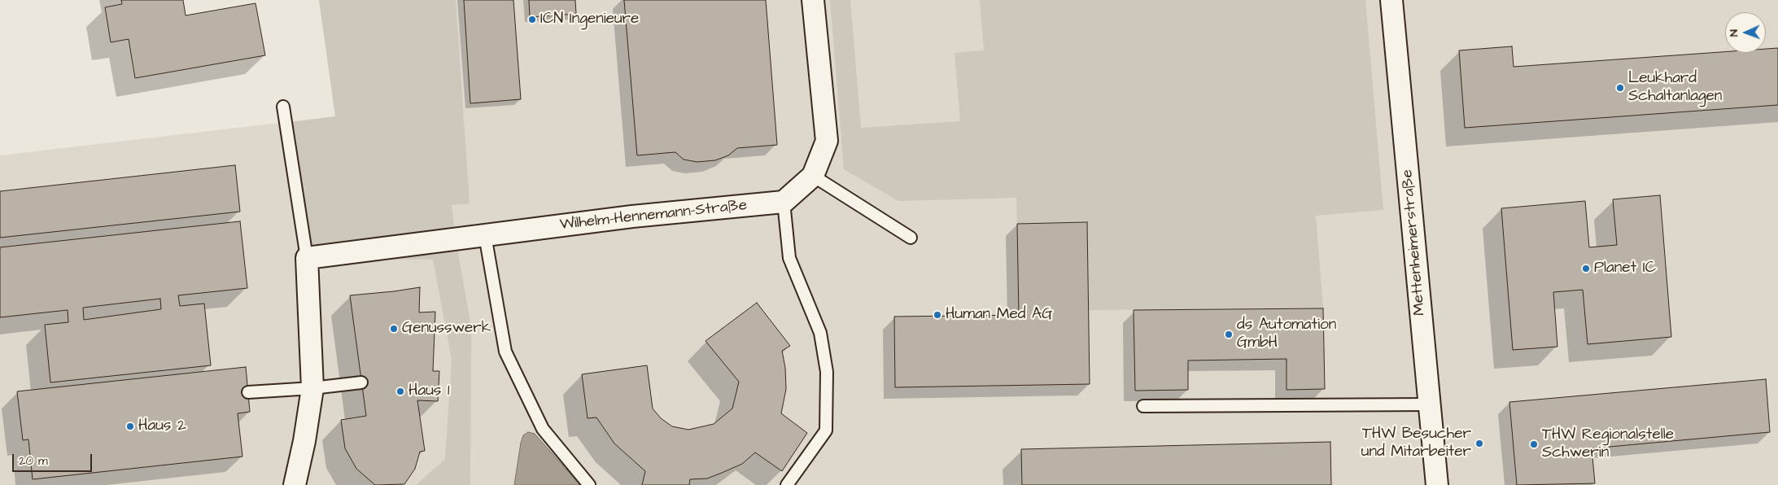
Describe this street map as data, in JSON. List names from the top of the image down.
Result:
{
  "streets": {
    "street": ["Wilhelm-Hennemann-Straße", "Mettenheimerstraße"]
  },
  "places": [
    "ICN Ingenieure",
    "Leukhard Schaltanlagen",
    "Planet IC",
    "Human Med AG",
    "Genusswerk",
    "ds Automation GmbH",
    "Haus 1",
    "Haus 2",
    "THW Besucher und Mitarbeiter",
    "THW Regionalstelle Schwerin"
  ],
  "scale_bar": "20 m",
  "north": "left"
}
